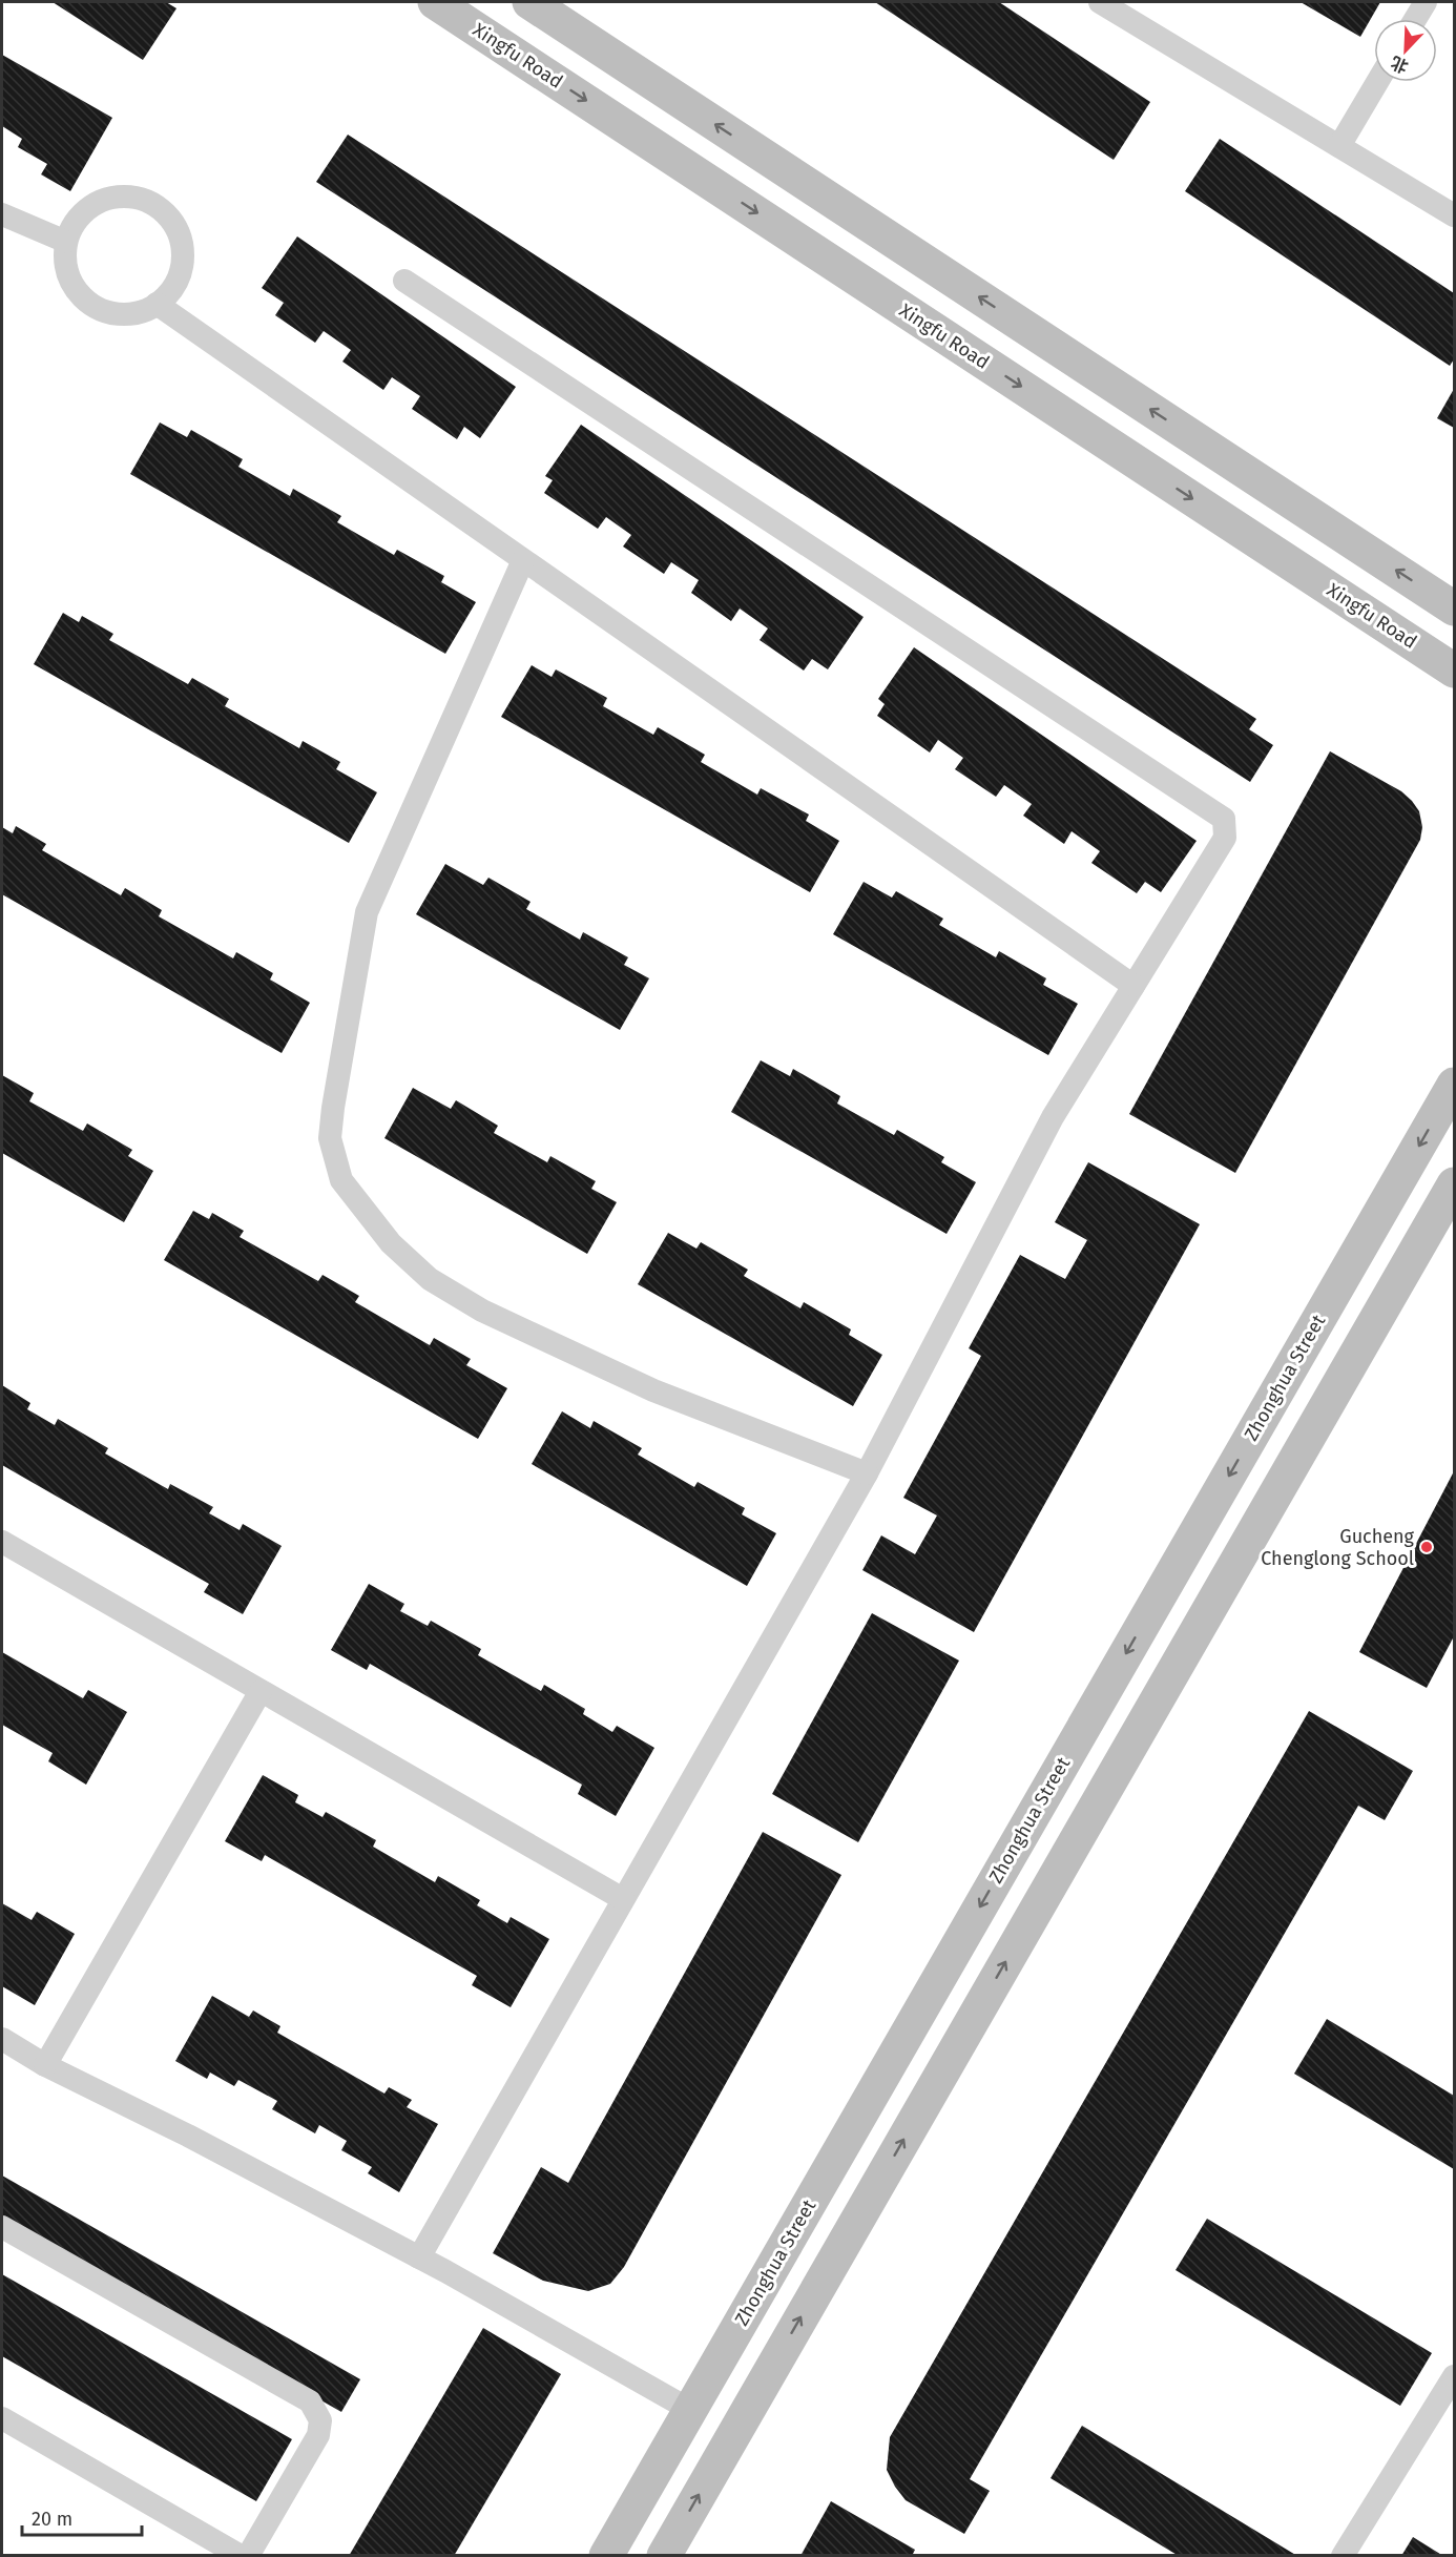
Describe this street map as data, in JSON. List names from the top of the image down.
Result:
{
  "streets": {
    "main road": ["Xingfu Road", "Zhonghua Street"]
  },
  "places": ["Gucheng Chenglong School"],
  "scale_bar": "20 m",
  "north": "bottom left"
}
